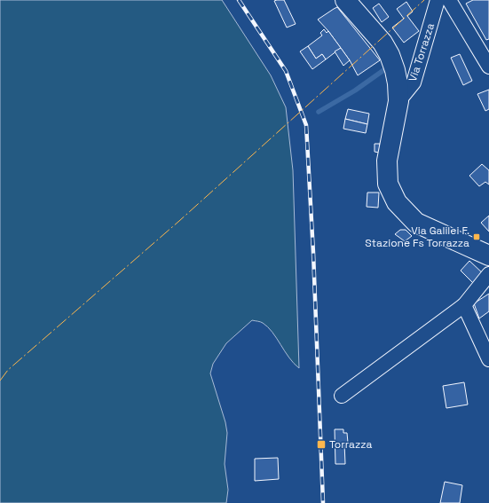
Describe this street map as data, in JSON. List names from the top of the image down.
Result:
{
  "streets": {
    "street": ["Via Torrazza"]
  },
  "places": {
    "transit": ["Via Galilei F. Stazione Fs Torrazza", "Torrazza"]
  }
}
